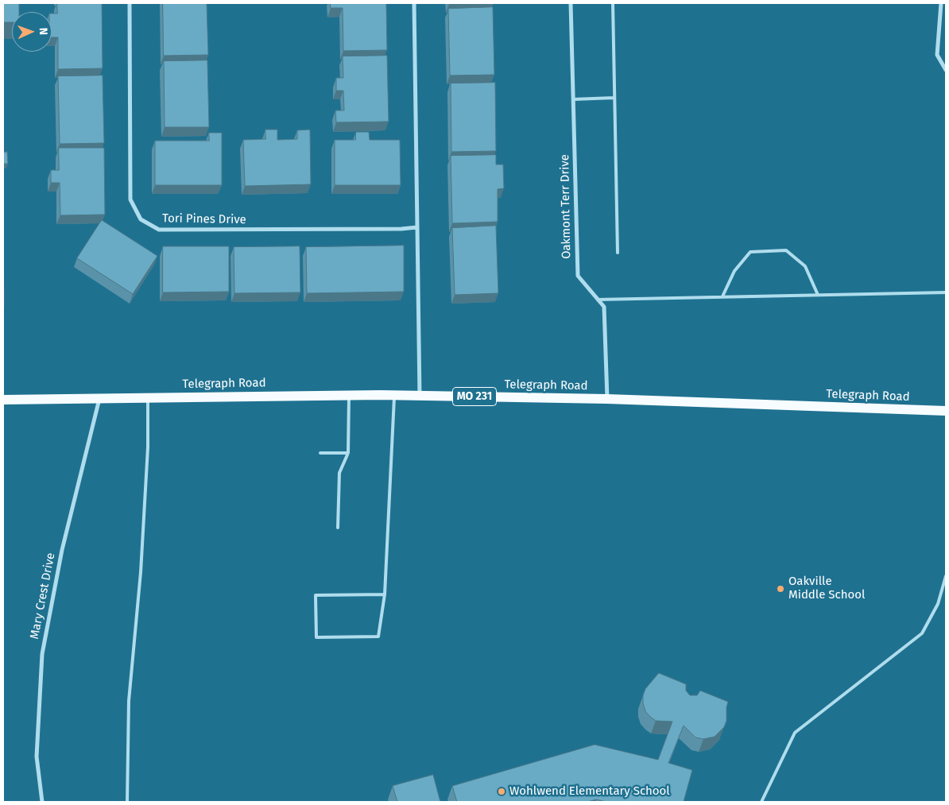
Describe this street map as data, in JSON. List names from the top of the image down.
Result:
{
  "streets": {
    "main road": ["Telegraph Road", "MO 231"],
    "street": ["Oakmont Terr Drive", "Tori Pines Drive", "Mary Crest Drive"]
  },
  "crossings": [
    ["Oakmont Terr Drive", "Telegraph Road"],
    ["Telegraph Road", "Mary Crest Drive"]
  ],
  "places": ["Oakville Middle School", "Wohlwend Elementary School"],
  "north": "right"
}
